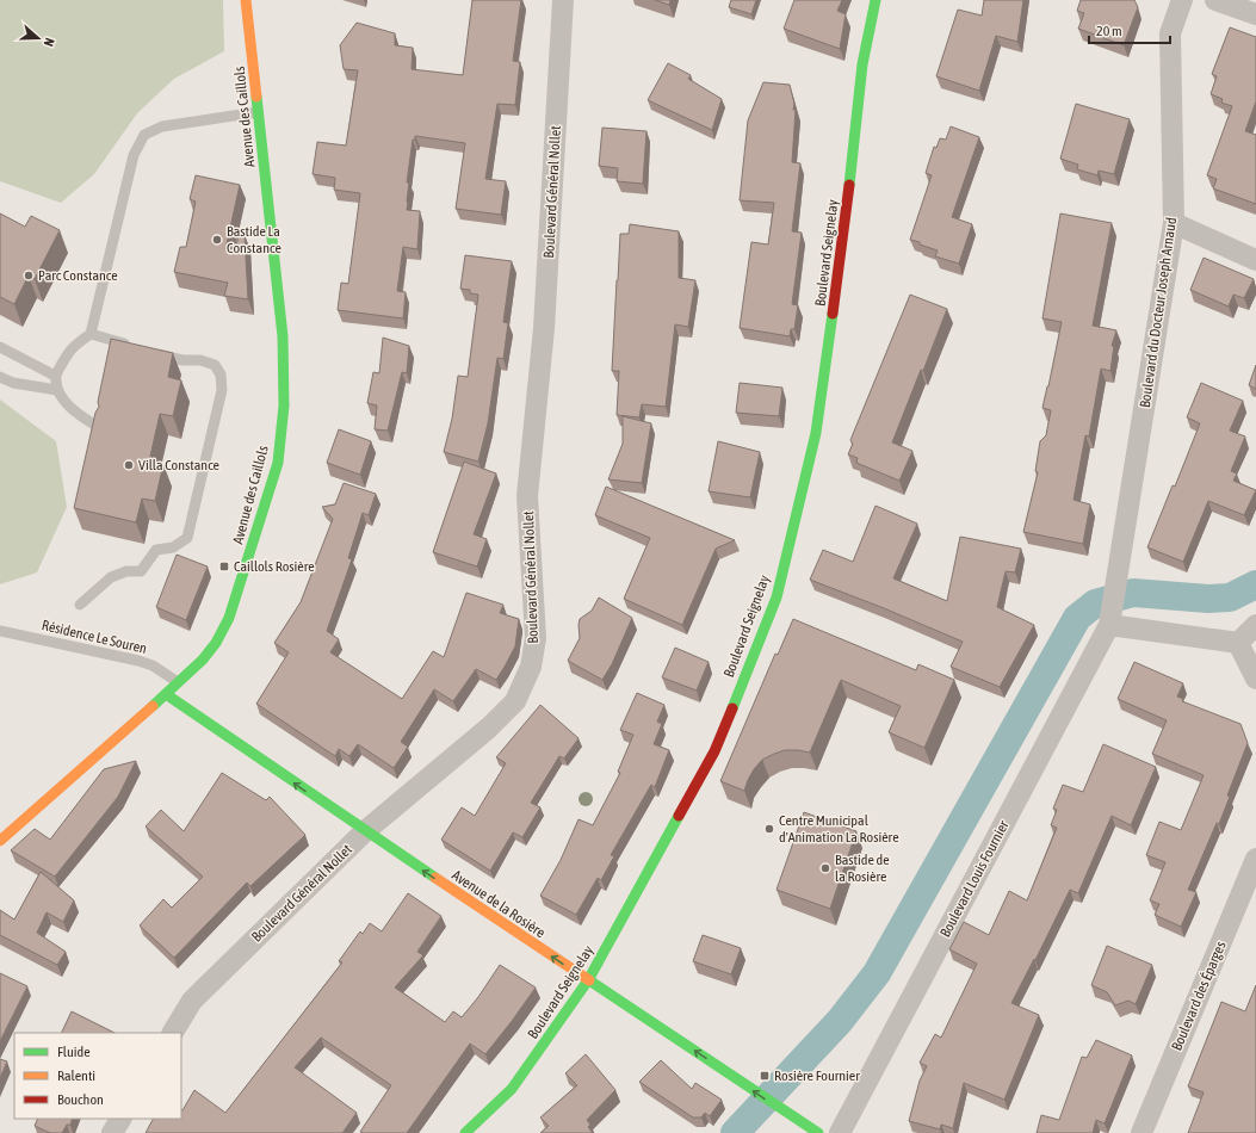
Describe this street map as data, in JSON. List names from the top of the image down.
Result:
{
  "streets": {
    "street": [
      "Avenue des Caillols",
      "Boulevard Général Nollet",
      "Boulevard Seignelay",
      "Boulevard du Docteur Joseph Arnaud",
      "Boulevard Louis Fournier",
      "Avenue de la Rosière",
      "Boulevard des Éparges"
    ],
    "lane": ["Résidence Le Souren"]
  },
  "crossings": [
    ["Avenue des Caillols", "Résidence Le Souren"],
    ["Avenue des Caillols", "Avenue de la Rosière"],
    ["Boulevard Général Nollet", "Avenue de la Rosière"],
    ["Boulevard Seignelay", "Avenue de la Rosière"],
    ["Boulevard du Docteur Joseph Arnaud", "Boulevard Louis Fournier"]
  ],
  "one_way": ["Avenue de la Rosière"],
  "places": {
    "other": [
      "Bastide La Constance",
      "Parc Constance",
      "Villa Constance",
      "Centre Municipal d'Animation La Rosière",
      "Bastide de la Rosière"
    ],
    "transit": ["Caillols Rosière", "Rosière Fournier"]
  },
  "legend": ["Fluide", "Ralenti", "Bouchon"],
  "scale_bar": "20 m",
  "north": "right"
}
